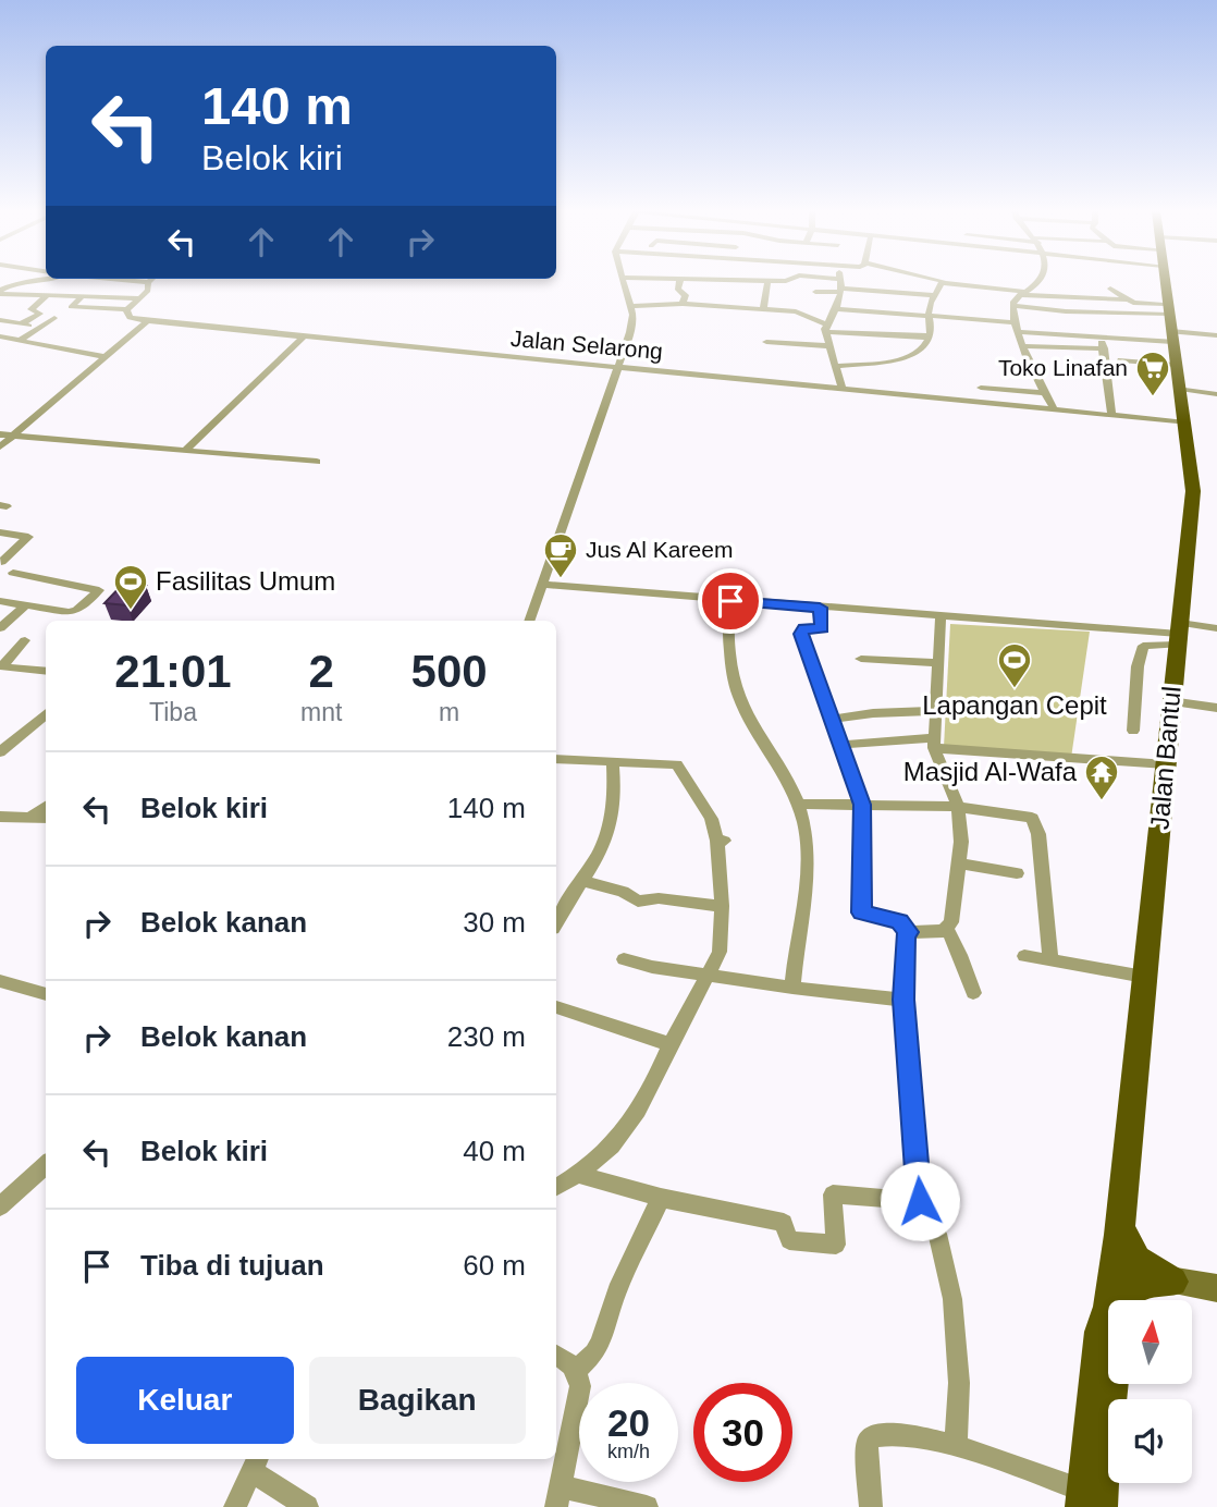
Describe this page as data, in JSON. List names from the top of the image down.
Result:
{
  "streets": {
    "main road": ["Jalan Bantul"],
    "street": ["Jalan Selarong"]
  },
  "crossings": [
    ["Jalan Selarong", "Jalan Bantul"]
  ],
  "places": {
    "supermarket": ["Toko Linafan"],
    "cafe": ["Jus Al Kareem"],
    "sports": ["Fasilitas Umum", "Lapangan Cepit"],
    "temple": ["Masjid Al-Wafa"]
  },
  "north": "top",
  "page": {
    "turn": ["140 m", "Belok kiri"],
    "eta": [
      "21:01",
      "Tiba",
      "2",
      "mnt",
      "500",
      "m"
    ],
    "list": [
      {
        "name": "Belok kiri",
        "value": "140 m"
      },
      {
        "name": "Belok kanan",
        "value": "30 m"
      },
      {
        "name": "Belok kanan",
        "value": "230 m"
      },
      {
        "name": "Belok kiri",
        "value": "40 m"
      },
      {
        "name": "Tiba di tujuan",
        "value": "60 m"
      }
    ],
    "buttons": ["Keluar", "Bagikan"],
    "speed": "20 km/h",
    "limit": "30"
  }
}
